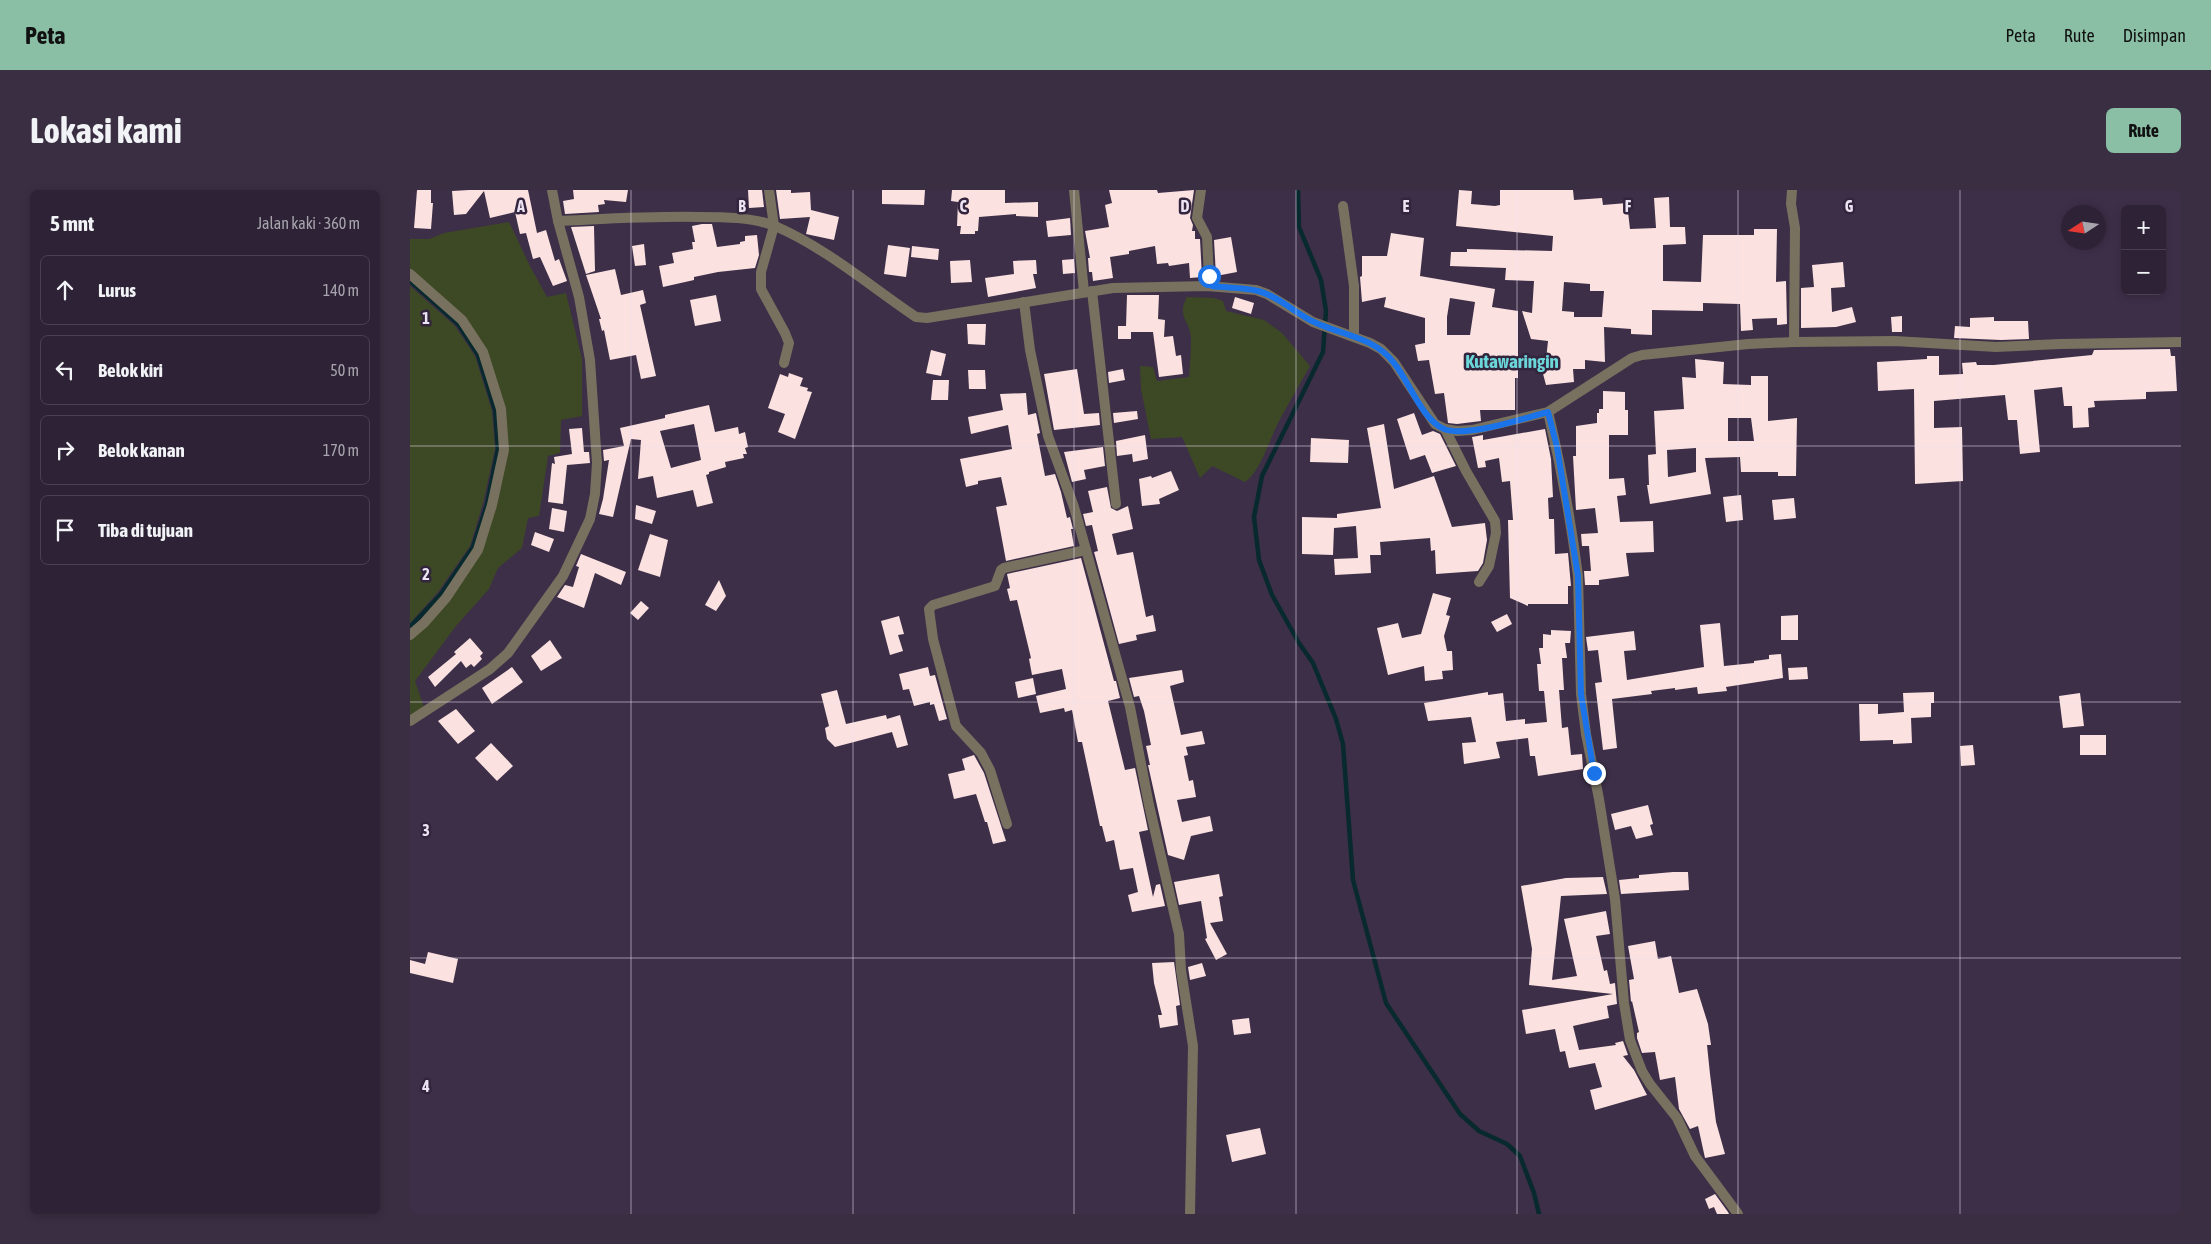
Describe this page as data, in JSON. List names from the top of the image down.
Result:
{
  "districts": ["Kutawaringin"],
  "north": "left",
  "page": {
    "header": "Peta",
    "nav": ["Peta", "Rute", "Disimpan"],
    "buttons": "Rute",
    "title": "Lokasi kami",
    "heading": ["5 mnt", "Jalan kaki · 360 m"],
    "map_buttons": ["+", "−"],
    "list": [
      ["Lurus", "140 m"],
      ["Belok kiri", "50 m"],
      ["Belok kanan", "170 m"],
      "Tiba di tujuan"
    ]
  },
  "grid": {
    "columns": [
      "A",
      "B",
      "C",
      "D",
      "E",
      "F",
      "G"
    ],
    "rows": [
      "1",
      "2",
      "3",
      "4"
    ]
  }
}
